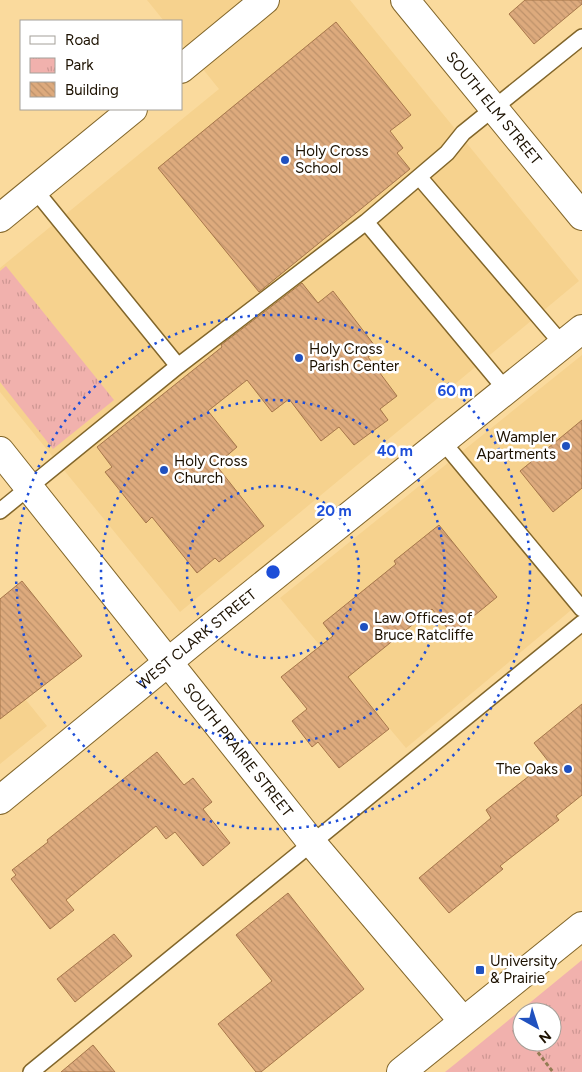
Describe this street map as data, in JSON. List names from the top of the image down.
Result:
{
  "streets": {
    "street": ["SOUTH ELM STREET", "WEST CLARK STREET", "SOUTH PRAIRIE STREET"]
  },
  "crossings": [
    ["WEST CLARK STREET", "SOUTH PRAIRIE STREET"]
  ],
  "places": {
    "other": [
      "Holy Cross School",
      "Holy Cross Parish Center",
      "Wampler Apartments",
      "Holy Cross Church",
      "Law Offices of Bruce Ratcliffe",
      "The Oaks"
    ],
    "transit": ["University & Prairie"]
  },
  "legend": ["Road", "Park", "Building"],
  "north": "bottom right",
  "rings": ["60 m", "40 m", "20 m"]
}
